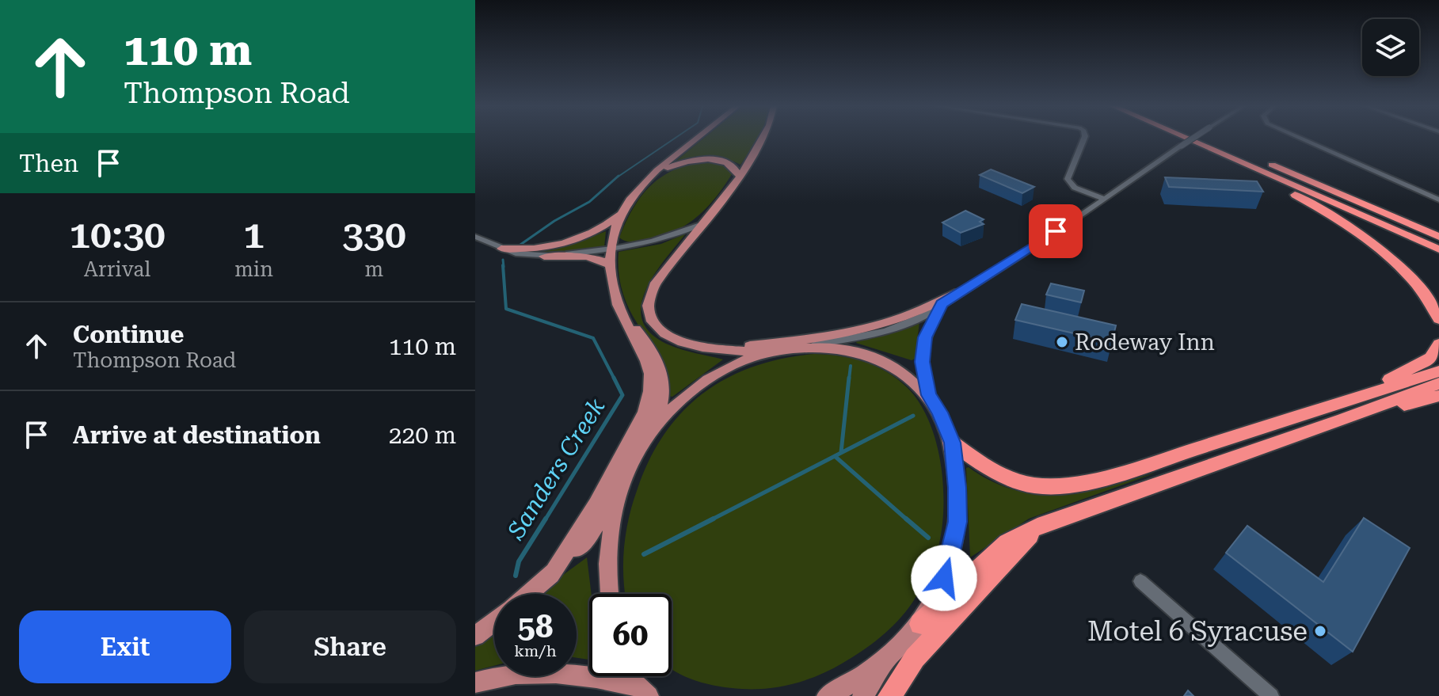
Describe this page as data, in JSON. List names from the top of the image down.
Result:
{
  "water": ["Sanders Creek"],
  "places": ["Rodeway Inn", "Motel 6 Syracuse"],
  "page": {
    "turn": ["110 m", "Thompson Road"],
    "then": "Then",
    "eta": [
      "10:30",
      "Arrival",
      "1",
      "min",
      "330",
      "m"
    ],
    "list": [
      {
        "name": "Continue",
        "note": "Thompson Road",
        "value": "110 m"
      },
      {
        "name": "Arrive at destination",
        "value": "220 m"
      }
    ],
    "speed": "58 km/h",
    "limit": "60",
    "buttons": ["Exit", "Share"]
  }
}
